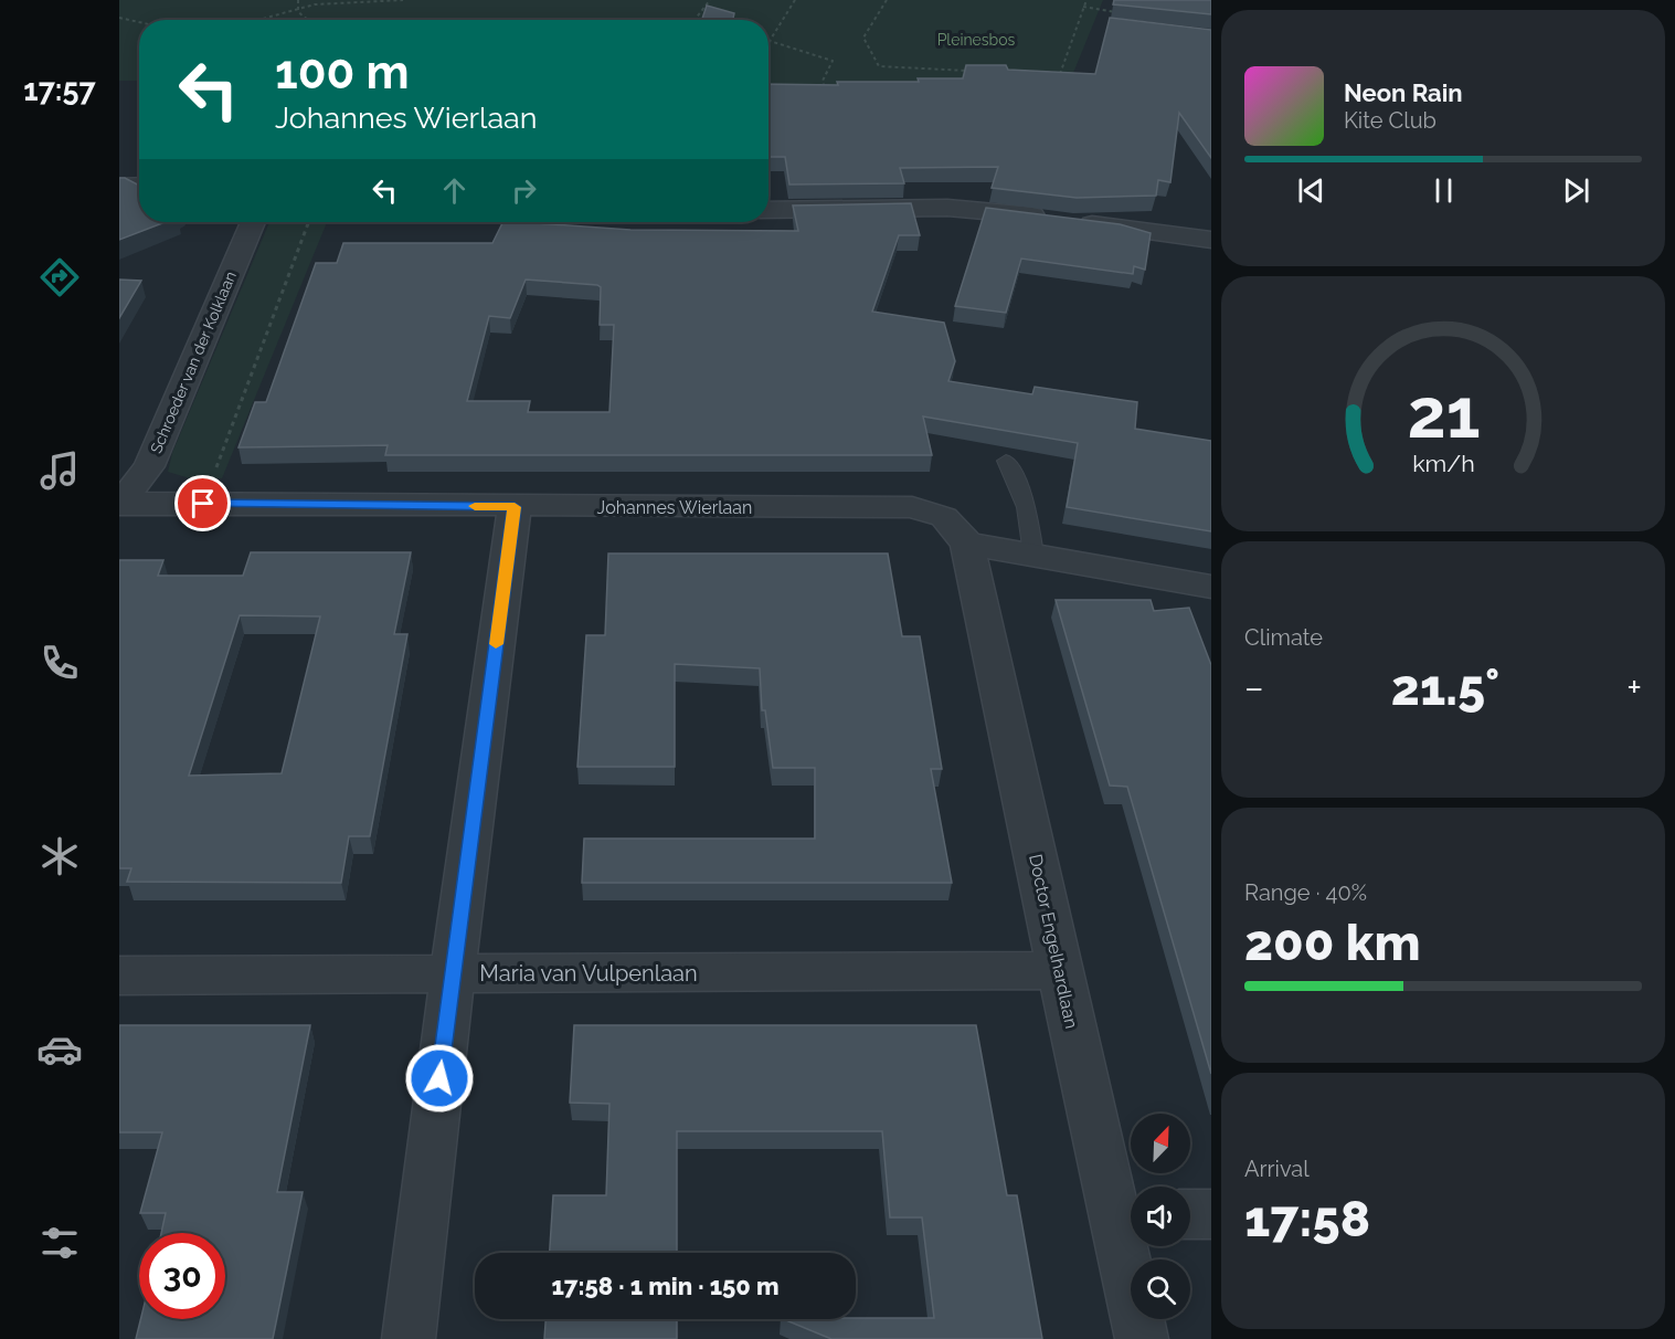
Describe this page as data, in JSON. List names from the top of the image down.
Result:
{
  "streets": {
    "street": [
      "Schroeder van der Kolklaan",
      "Johannes Wierlaan",
      "Doctor Engelhardlaan",
      "Maria van Vulpenlaan"
    ]
  },
  "crossings": [
    ["Schroeder van der Kolklaan", "Johannes Wierlaan"],
    ["Johannes Wierlaan", "Doctor Engelhardlaan"],
    ["Doctor Engelhardlaan", "Maria van Vulpenlaan"]
  ],
  "parks": ["Pleinesbos"],
  "north": "top right",
  "page": {
    "tabs": "17:57",
    "turn": ["100 m", "Johannes Wierlaan"],
    "song": ["Neon Rain", "Kite Club"],
    "tile": [
      "Climate",
      ["Range · 40%", "200 km"],
      ["Arrival", "17:58"]
    ],
    "heat": ["−", "21.5°", "+"],
    "limit": "30",
    "trip": "17:58 · 1 min · 150 m",
    "gauge": ["21", "km/h"]
  }
}
